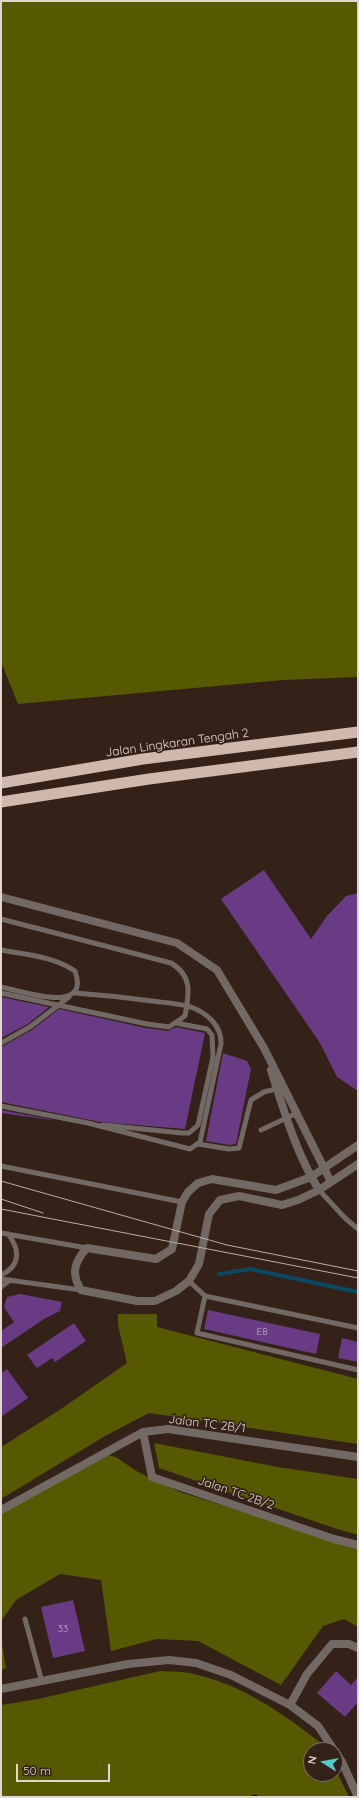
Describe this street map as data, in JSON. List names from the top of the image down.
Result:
{
  "streets": {
    "highway": ["Jalan Lingkaran Tengah 2"],
    "street": ["Jalan TC 2B/1", "Jalan TC 2B/2"]
  },
  "crossings": [
    ["Jalan TC 2B/1", "Jalan TC 2B/2"]
  ],
  "house_numbers": ["E8", "33"],
  "scale_bar": "50 m",
  "north": "left"
}
